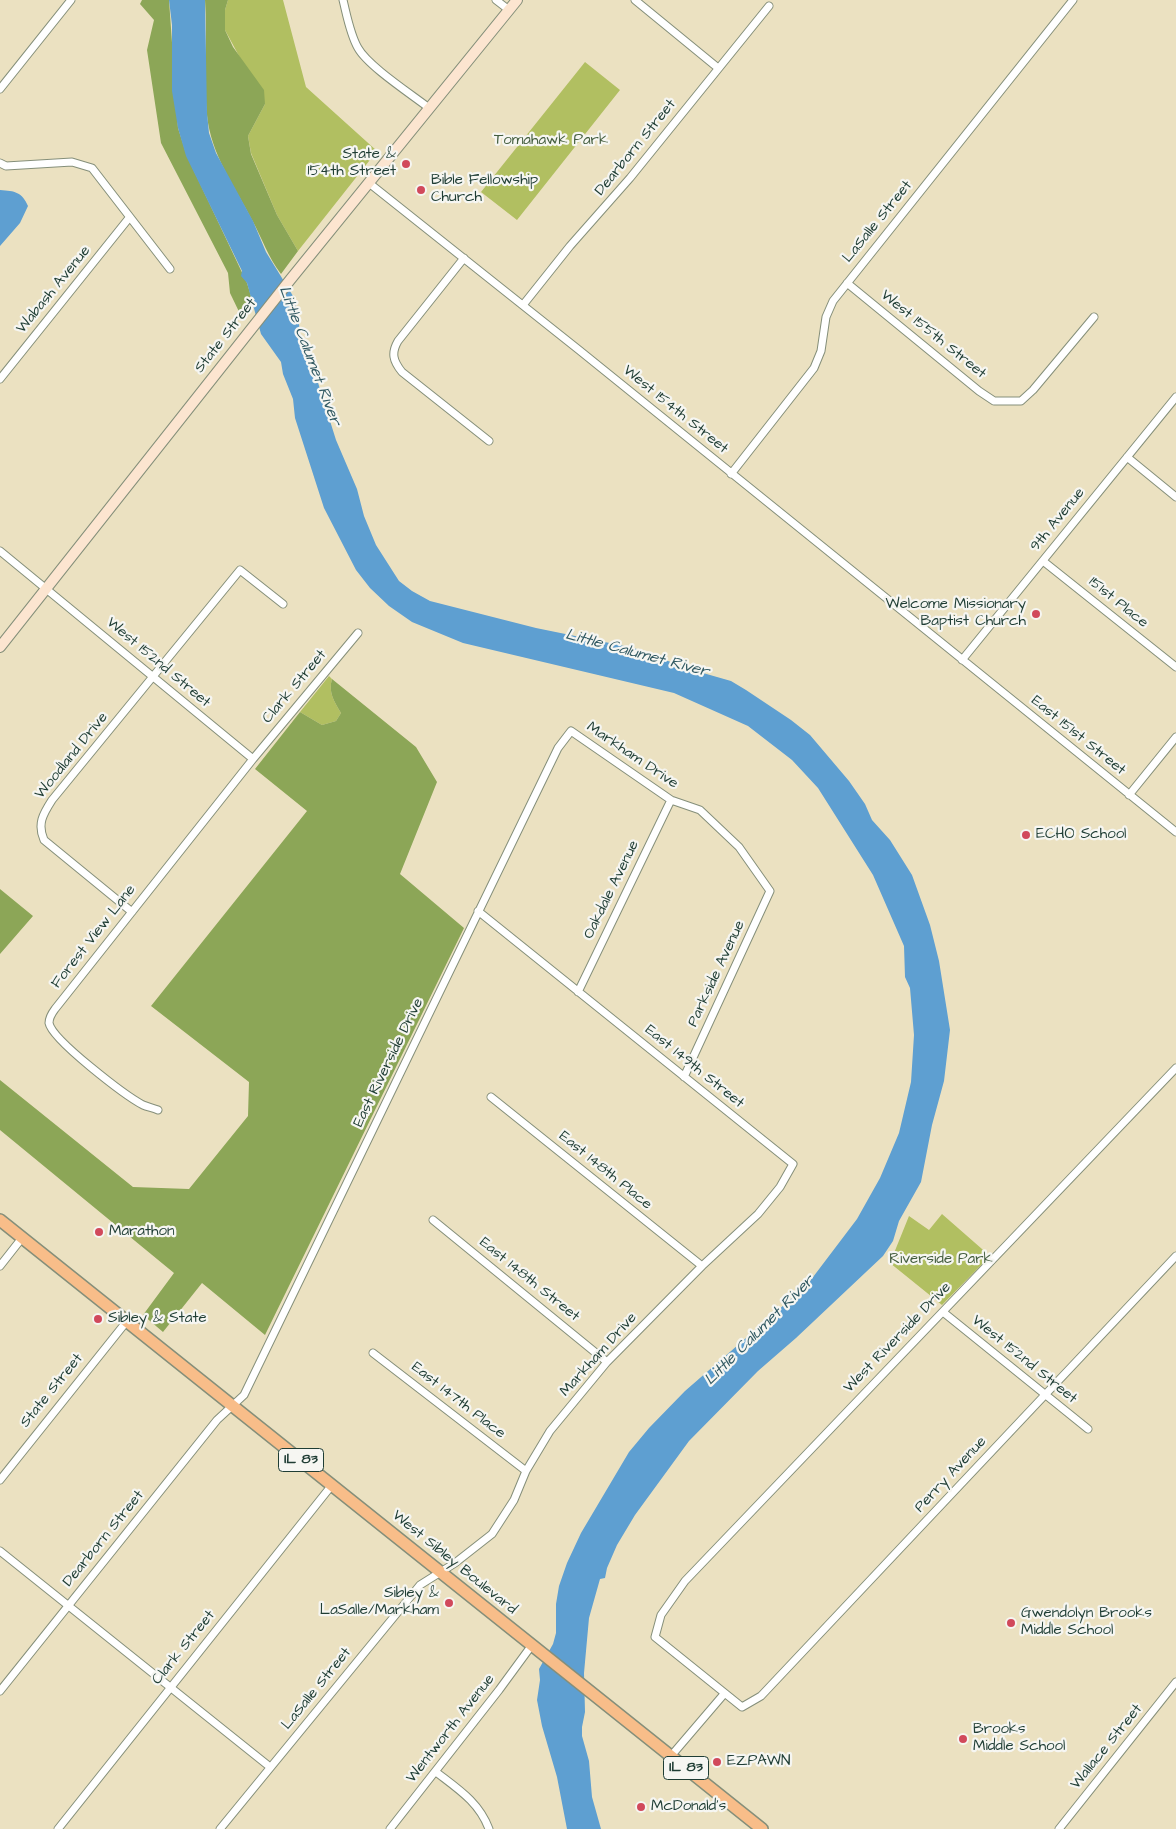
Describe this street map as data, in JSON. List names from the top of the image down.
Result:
{
  "streets": {
    "main road": ["State Street", "IL 83", "West Sibley Boulevard"],
    "street": [
      "Dearborn Street",
      "LaSalle Street",
      "Wabash Avenue",
      "West 155th Street",
      "West 154th Street",
      "9th Avenue",
      "151st Place",
      "West 152nd Street",
      "Clark Street",
      "East 151st Street",
      "Woodland Drive",
      "Markham Drive",
      "Oakdale Avenue",
      "Forest View Lane",
      "Parkside Avenue",
      "East Riverside Drive",
      "East 149th Street",
      "East 148th Place",
      "East 148th Street",
      "West Riverside Drive",
      "East 147th Place",
      "Perry Avenue",
      "Wentworth Avenue",
      "Wallace Street"
    ]
  },
  "crossings": [
    ["Dearborn Street", "West 154th Street"],
    ["Dearborn Street", "East Riverside Drive"],
    ["Dearborn Street", "West Sibley Boulevard"],
    ["LaSalle Street", "West 155th Street"],
    ["LaSalle Street", "West 154th Street"],
    ["LaSalle Street", "Markham Drive"],
    ["LaSalle Street", "West Sibley Boulevard"],
    ["State Street", "West 154th Street"],
    ["State Street", "West 152nd Street"],
    ["State Street", "IL 83"],
    ["State Street", "West Sibley Boulevard"],
    ["West 154th Street", "9th Avenue"],
    ["West 154th Street", "East 151st Street"],
    ["9th Avenue", "151st Place"],
    ["9th Avenue", "East 151st Street"],
    ["West 152nd Street", "Clark Street"],
    ["West 152nd Street", "Woodland Drive"],
    ["West 152nd Street", "Forest View Lane"],
    ["West 152nd Street", "West Riverside Drive"],
    ["West 152nd Street", "Perry Avenue"],
    ["Clark Street", "Forest View Lane"],
    ["Clark Street", "West Sibley Boulevard"],
    ["Woodland Drive", "Forest View Lane"],
    ["Markham Drive", "Oakdale Avenue"],
    ["Markham Drive", "Parkside Avenue"],
    ["Markham Drive", "East Riverside Drive"],
    ["Markham Drive", "East 149th Street"],
    ["Markham Drive", "East 148th Place"],
    ["Markham Drive", "East 148th Street"],
    ["Markham Drive", "East 147th Place"],
    ["Markham Drive", "West Sibley Boulevard"],
    ["Oakdale Avenue", "East 149th Street"],
    ["Parkside Avenue", "East 149th Street"],
    ["East Riverside Drive", "West Sibley Boulevard"],
    ["West Riverside Drive", "Perry Avenue"],
    ["IL 83", "West Sibley Boulevard"],
    ["West Sibley Boulevard", "Wentworth Avenue"]
  ],
  "water": ["Little Calumet River"],
  "parks": ["Tomahawk Park", "Riverside Park"],
  "places": [
    "State & 154th Street",
    "Bible Fellowship Church",
    "Welcome Missionary Baptist Church",
    "ECHO School",
    "Marathon",
    "Sibley & State",
    "Sibley & LaSalle/Markham",
    "Gwendolyn Brooks Middle School",
    "Brooks Middle School",
    "EZPAWN",
    "McDonald's"
  ]
}
